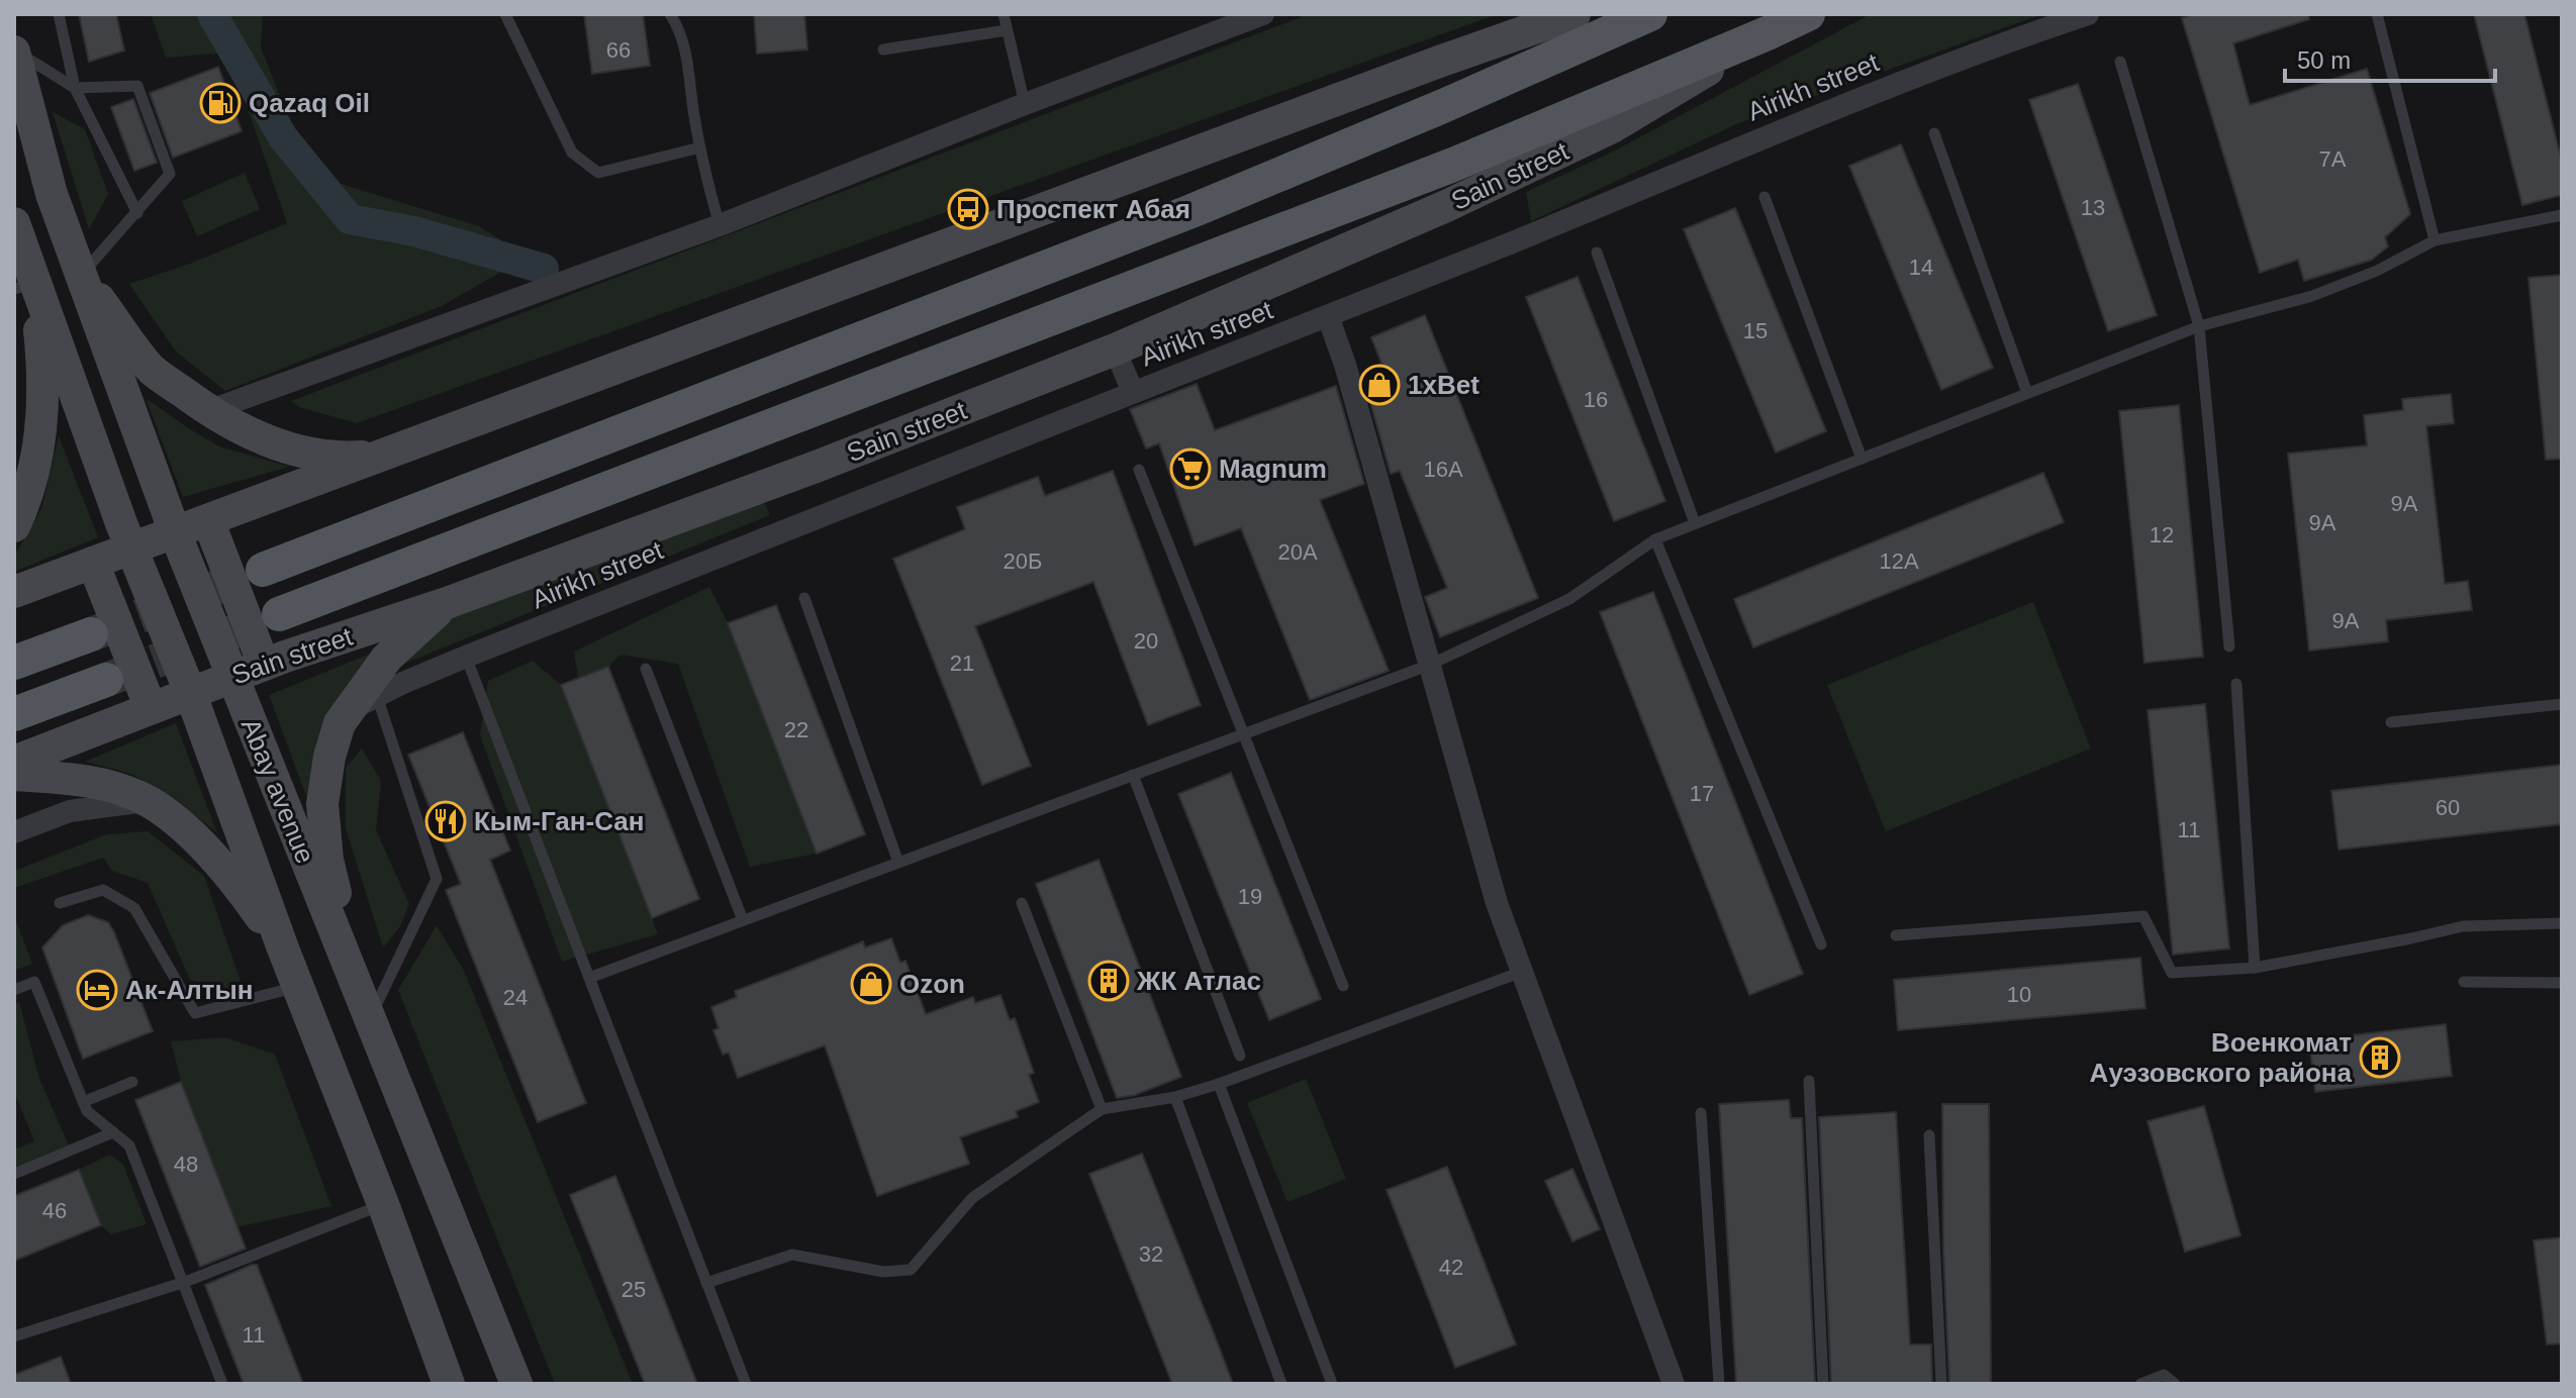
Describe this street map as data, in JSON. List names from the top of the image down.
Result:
{
  "streets": {
    "main road": ["Sain street", "Abay avenue"],
    "street": ["Airikh street"]
  },
  "crossings": [
    ["Sain street", "Abay avenue"]
  ],
  "places": {
    "fuel station": ["Qazaq Oil"],
    "bus stop": ["Проспект Абая"],
    "shop": ["1xBet", "Ozon"],
    "supermarket": ["Magnum"],
    "restaurant": ["Кым-Ган-Сан"],
    "building": ["ЖК Атлас", "Военкомат Ауэзовского района"],
    "hotel": ["Ак-Алтын"]
  },
  "house_numbers": [
    "66",
    "7А",
    "13",
    "14",
    "15",
    "16",
    "16А",
    "9А",
    "9А",
    "12",
    "20А",
    "20Б",
    "12А",
    "9А",
    "20",
    "21",
    "22",
    "17",
    "60",
    "11",
    "19",
    "10",
    "24",
    "48",
    "46",
    "32",
    "42",
    "25",
    "11"
  ],
  "scale_bar": "50 m"
}
